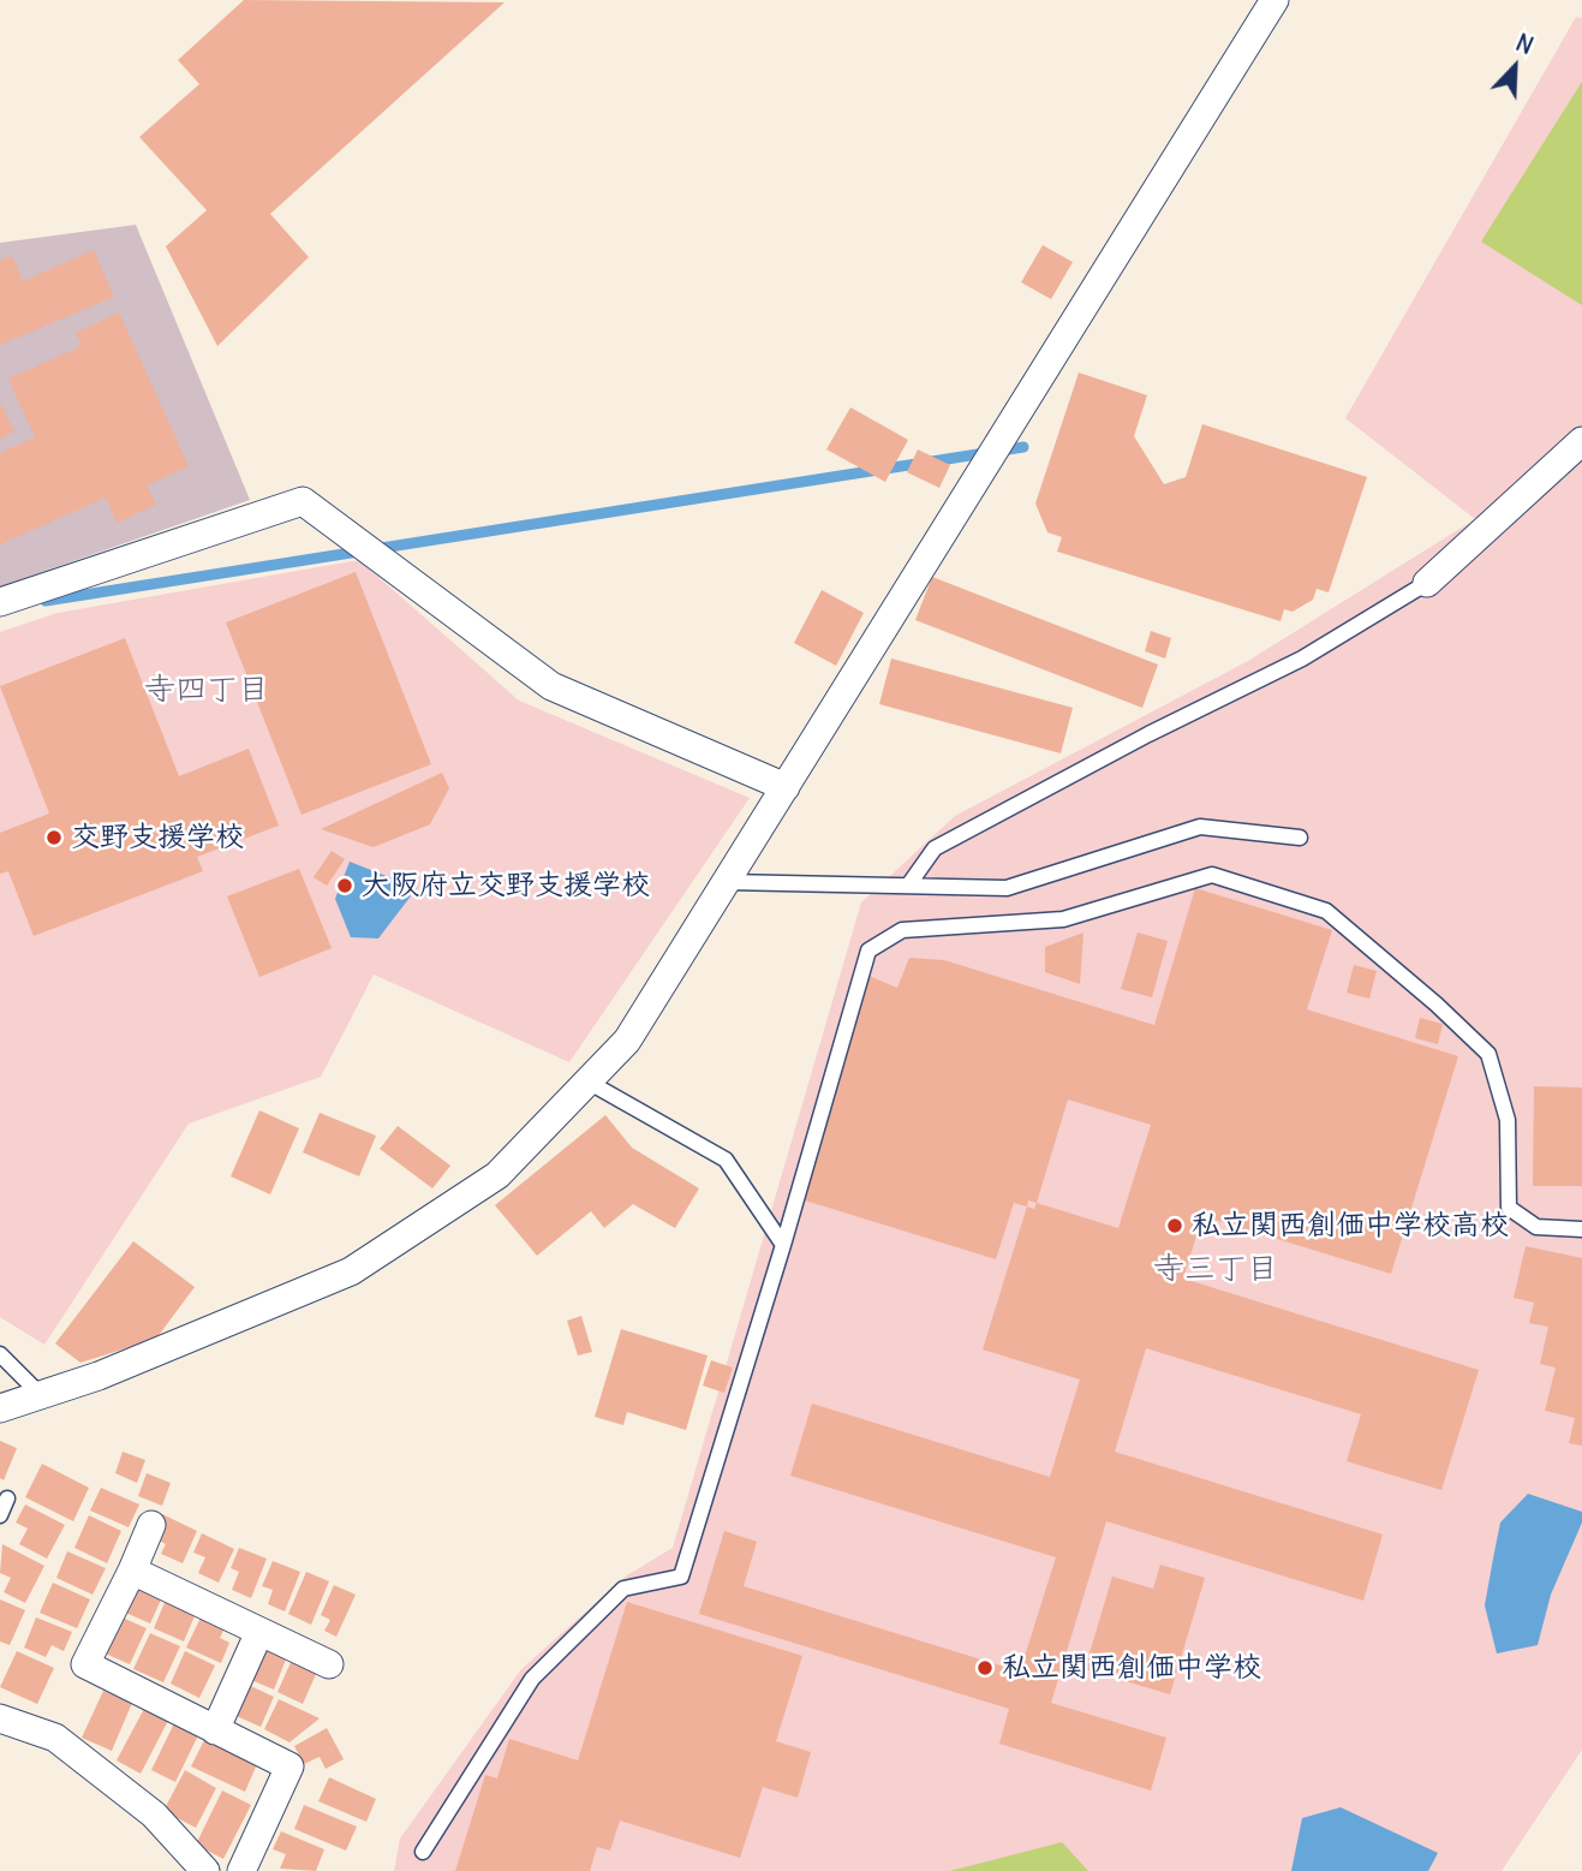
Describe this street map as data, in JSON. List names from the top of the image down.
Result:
{
  "districts": ["寺四丁目", "寺三丁目"],
  "places": [
    "交野支援学校",
    "大阪府立交野支援学校",
    "私立関西創価中学校高校",
    "私立関西創価中学校"
  ],
  "north": "top right"
}
